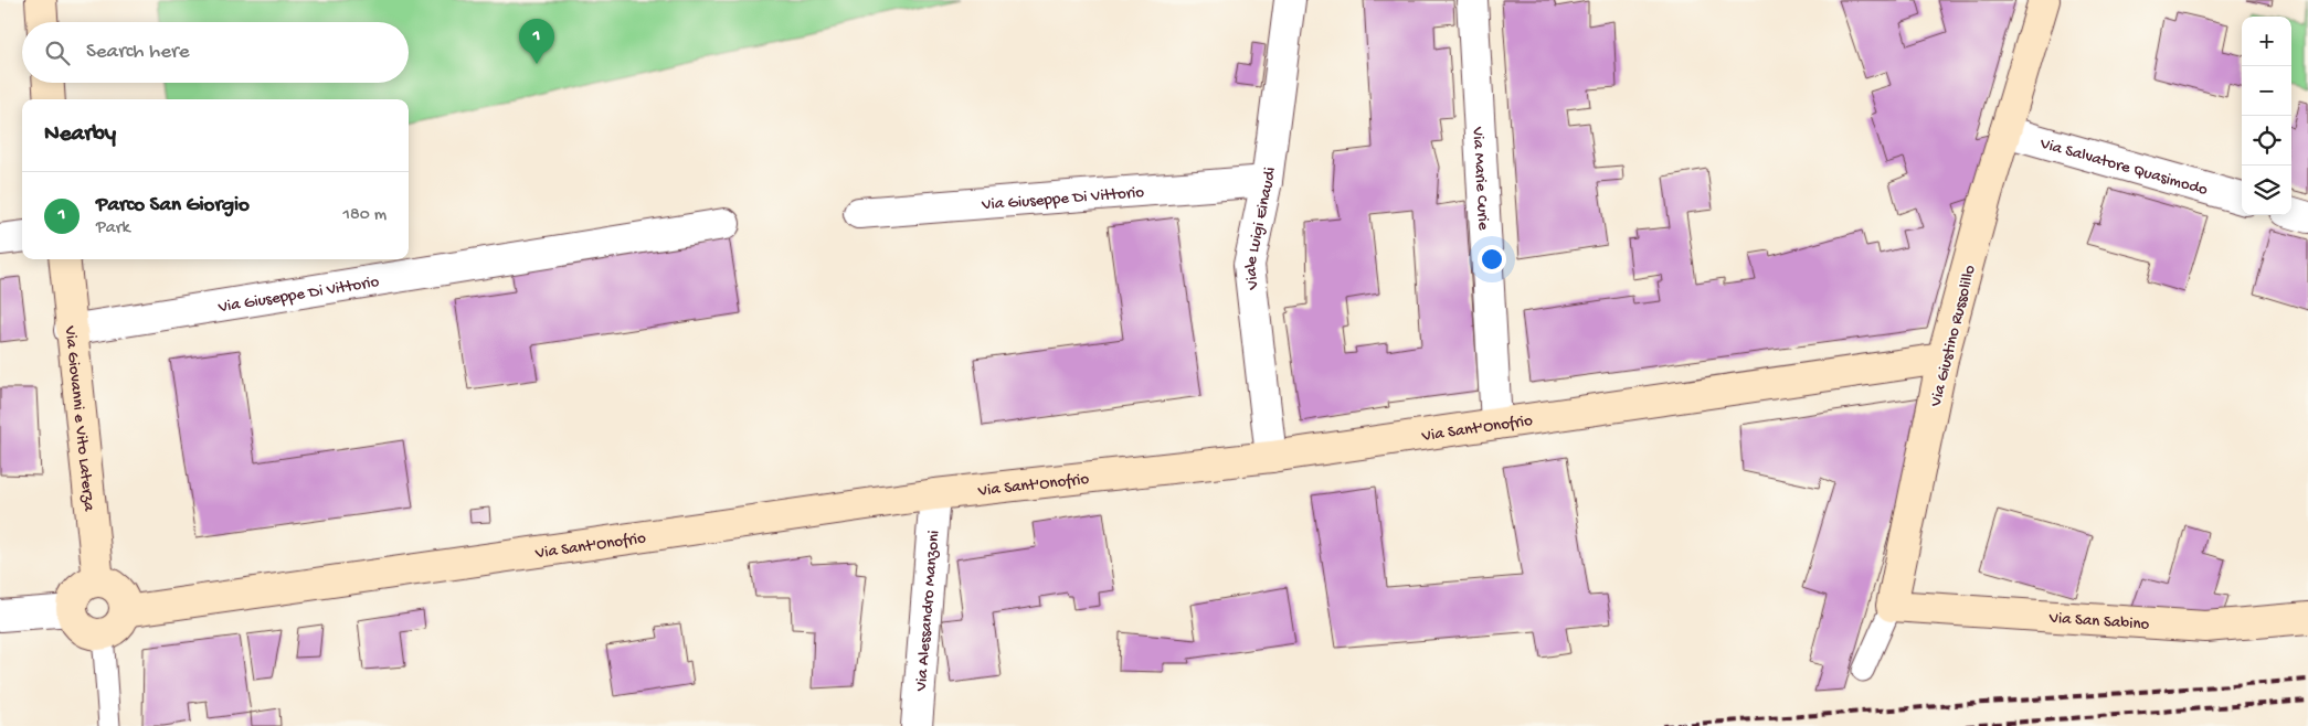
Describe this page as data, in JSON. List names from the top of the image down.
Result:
{
  "streets": {
    "street": [
      "Via Salvatore Quasimodo",
      "Via Marie Curie",
      "Via Giuseppe Di Vittorio",
      "Viale Luigi Einaudi",
      "Via Giustino Russolillo",
      "Via Giovanni e Vito Laterza",
      "Via Sant'Onofrio",
      "Via Alessandro Manzoni",
      "Via San Sabino"
    ]
  },
  "crossings": [
    ["Via Salvatore Quasimodo", "Via Giustino Russolillo"],
    ["Via Marie Curie", "Via Sant'Onofrio"],
    ["Via Giuseppe Di Vittorio", "Viale Luigi Einaudi"],
    ["Via Giuseppe Di Vittorio", "Via Giovanni e Vito Laterza"],
    ["Viale Luigi Einaudi", "Via Sant'Onofrio"],
    ["Via Giustino Russolillo", "Via Sant'Onofrio"],
    ["Via Giustino Russolillo", "Via San Sabino"],
    ["Via Giovanni e Vito Laterza", "Via Sant'Onofrio"],
    ["Via Sant'Onofrio", "Via Alessandro Manzoni"]
  ],
  "page": {
    "map_buttons": ["+", "−"],
    "pins": "1",
    "search": "Search here",
    "heading": "Nearby",
    "list": [
      {
        "mark": "1",
        "name": "Parco San Giorgio",
        "note": "Park",
        "value": "180 m"
      }
    ]
  }
}
